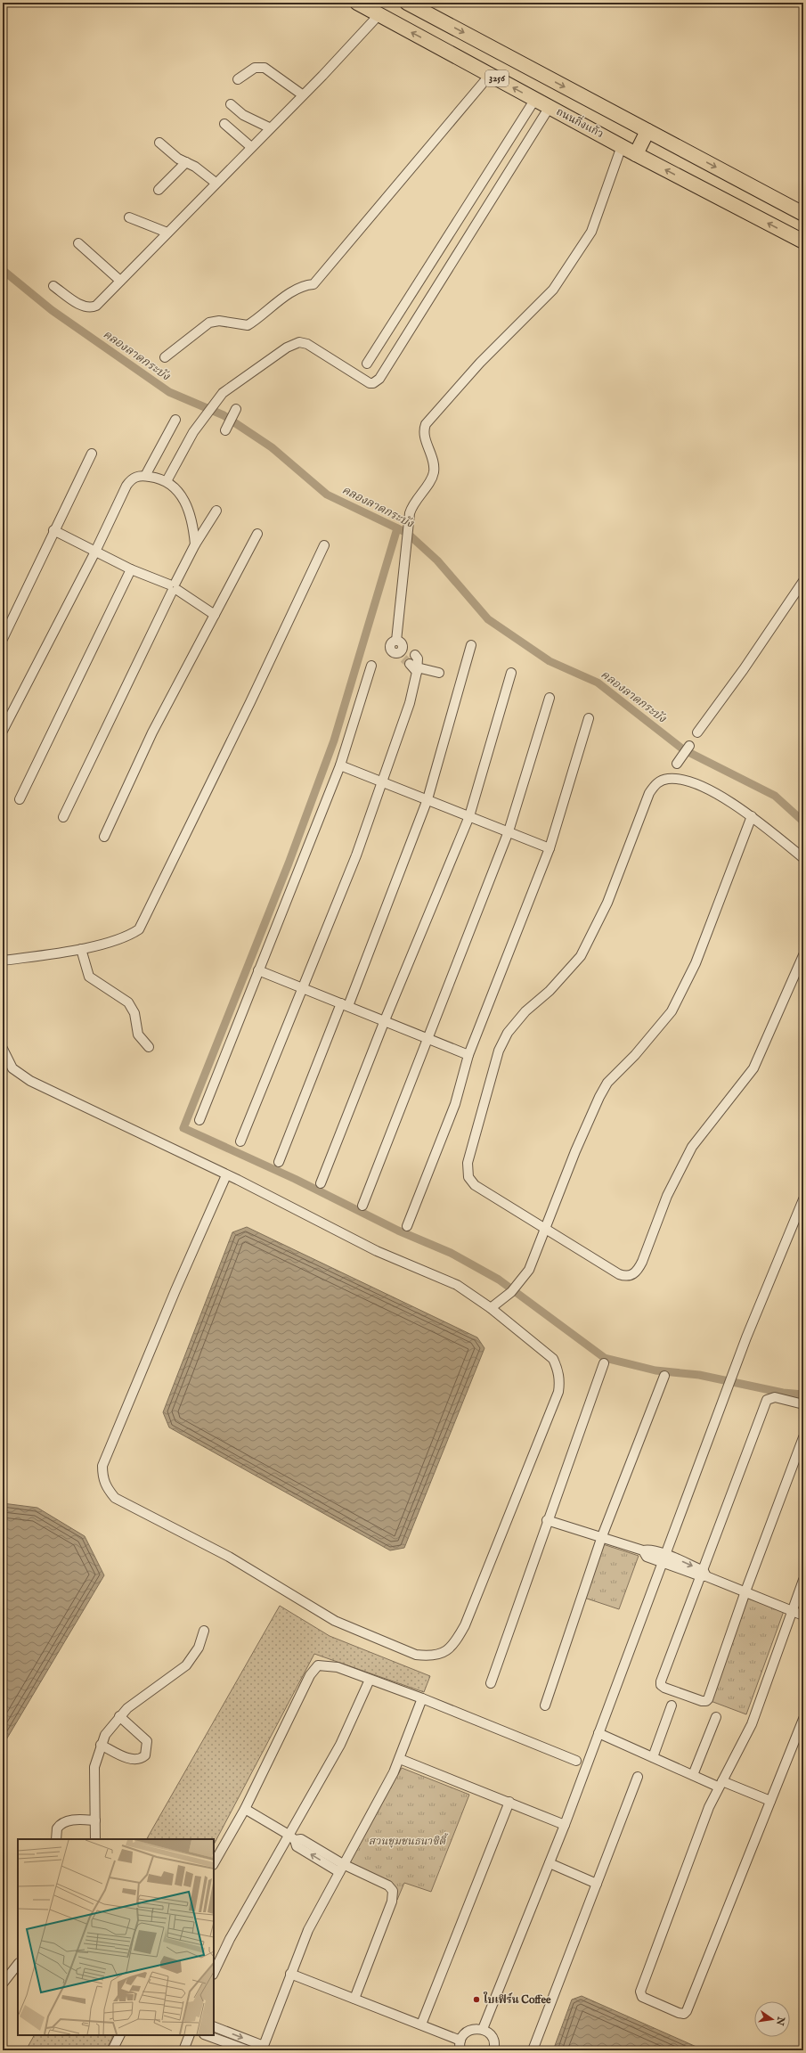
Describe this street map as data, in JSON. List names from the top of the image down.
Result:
{
  "streets": {
    "main road": ["3256", "ถนนกิ่งแก้ว"]
  },
  "water": ["คลองลาดกระบัง"],
  "parks": ["สวนชุมชนธนาซิตี้"],
  "places": ["ใบเฟิร์น Coffee"],
  "north": "right"
}
